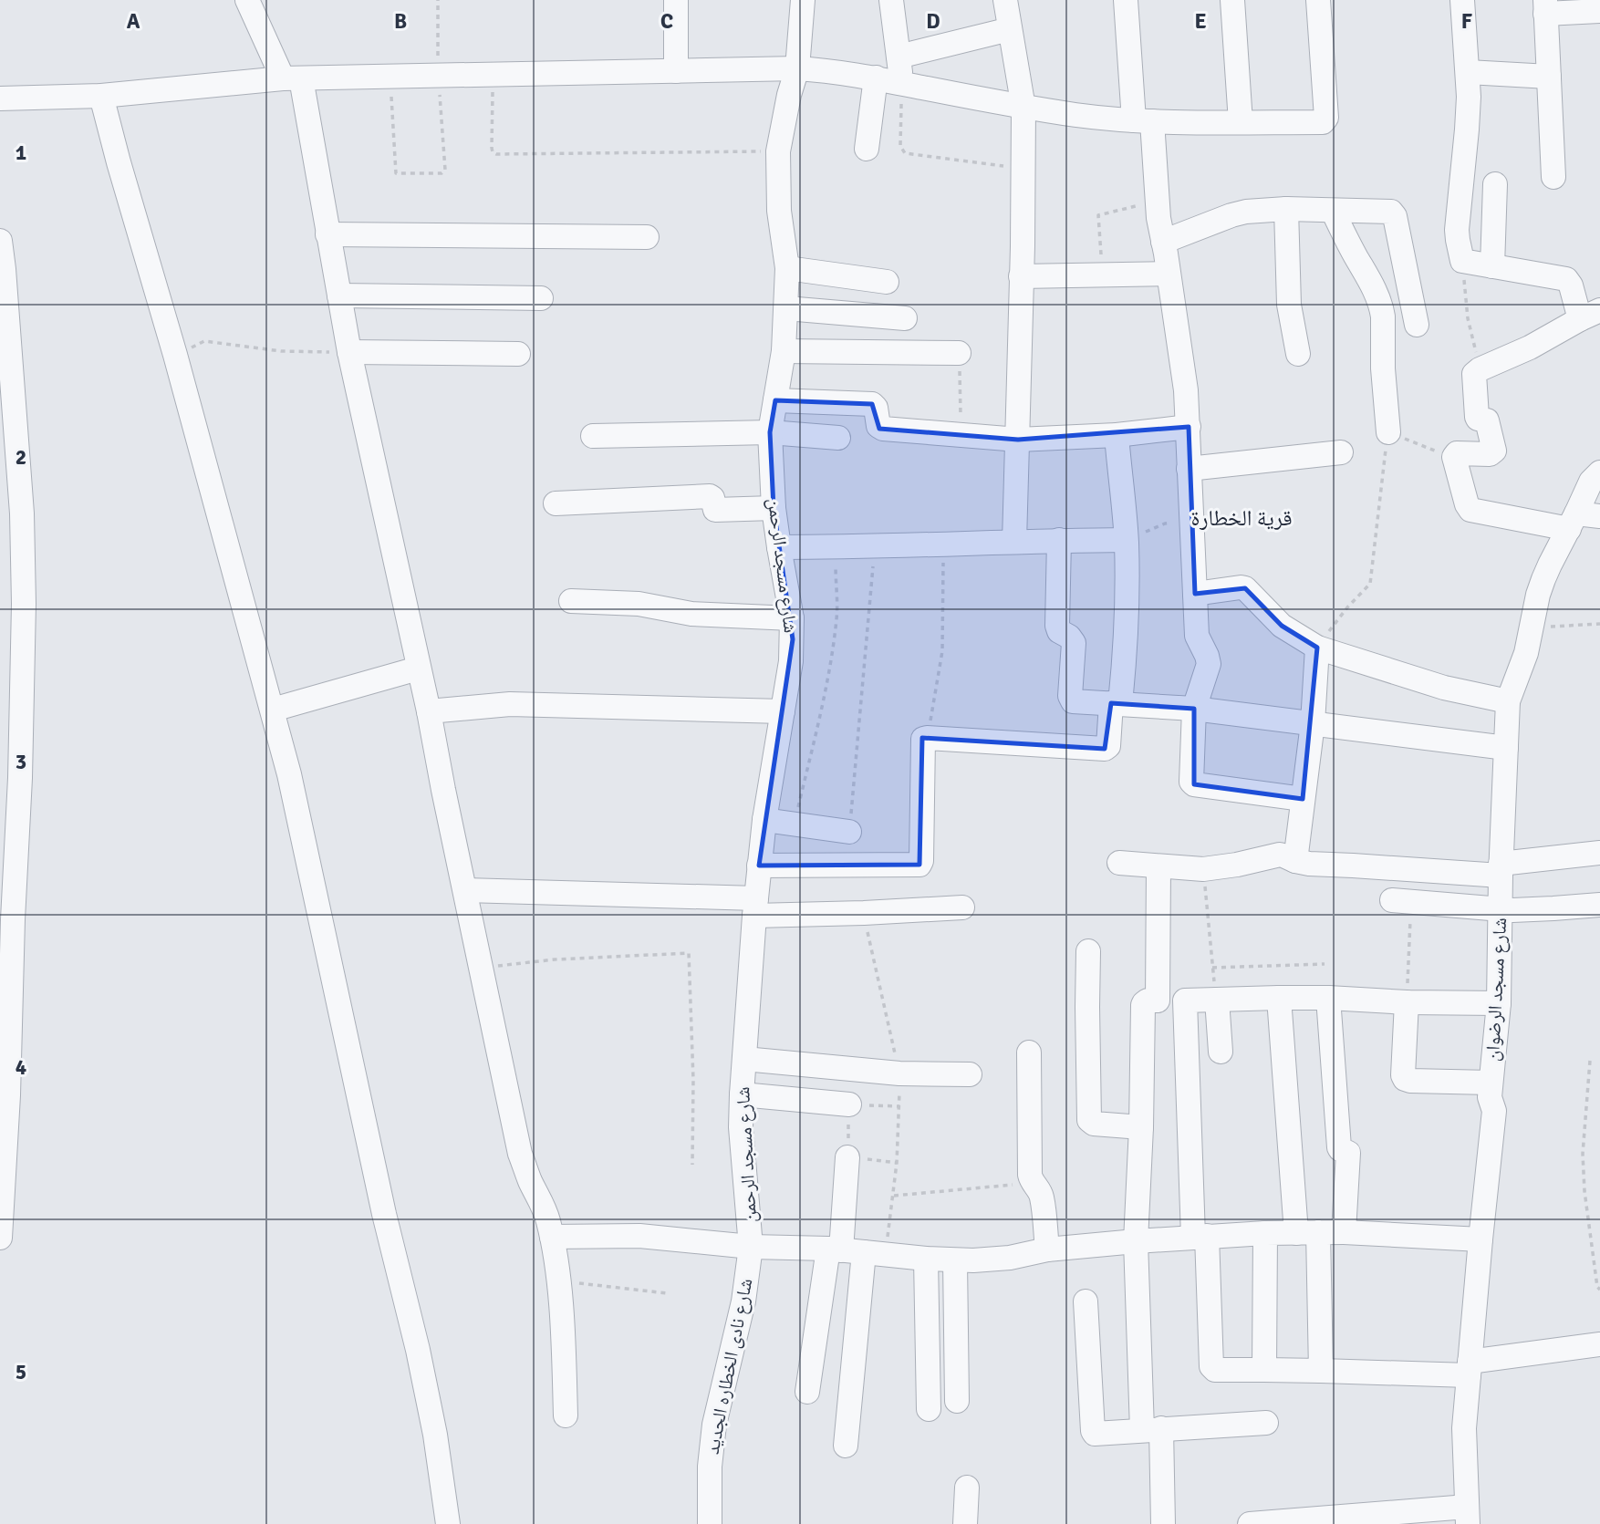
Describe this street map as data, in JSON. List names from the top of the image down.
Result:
{
  "streets": {
    "street": ["شارع مسجد الرحمن", "شارع مسجد الرضوان", "شارع نادى الخطاره الجديد"]
  },
  "crossings": [
    ["شارع مسجد الرحمن", "شارع نادى الخطاره الجديد"]
  ],
  "districts": ["قرية الخطارة"],
  "grid": {
    "columns": [
      "A",
      "B",
      "C",
      "D",
      "E",
      "F"
    ],
    "rows": [
      "1",
      "2",
      "3",
      "4",
      "5"
    ]
  }
}
